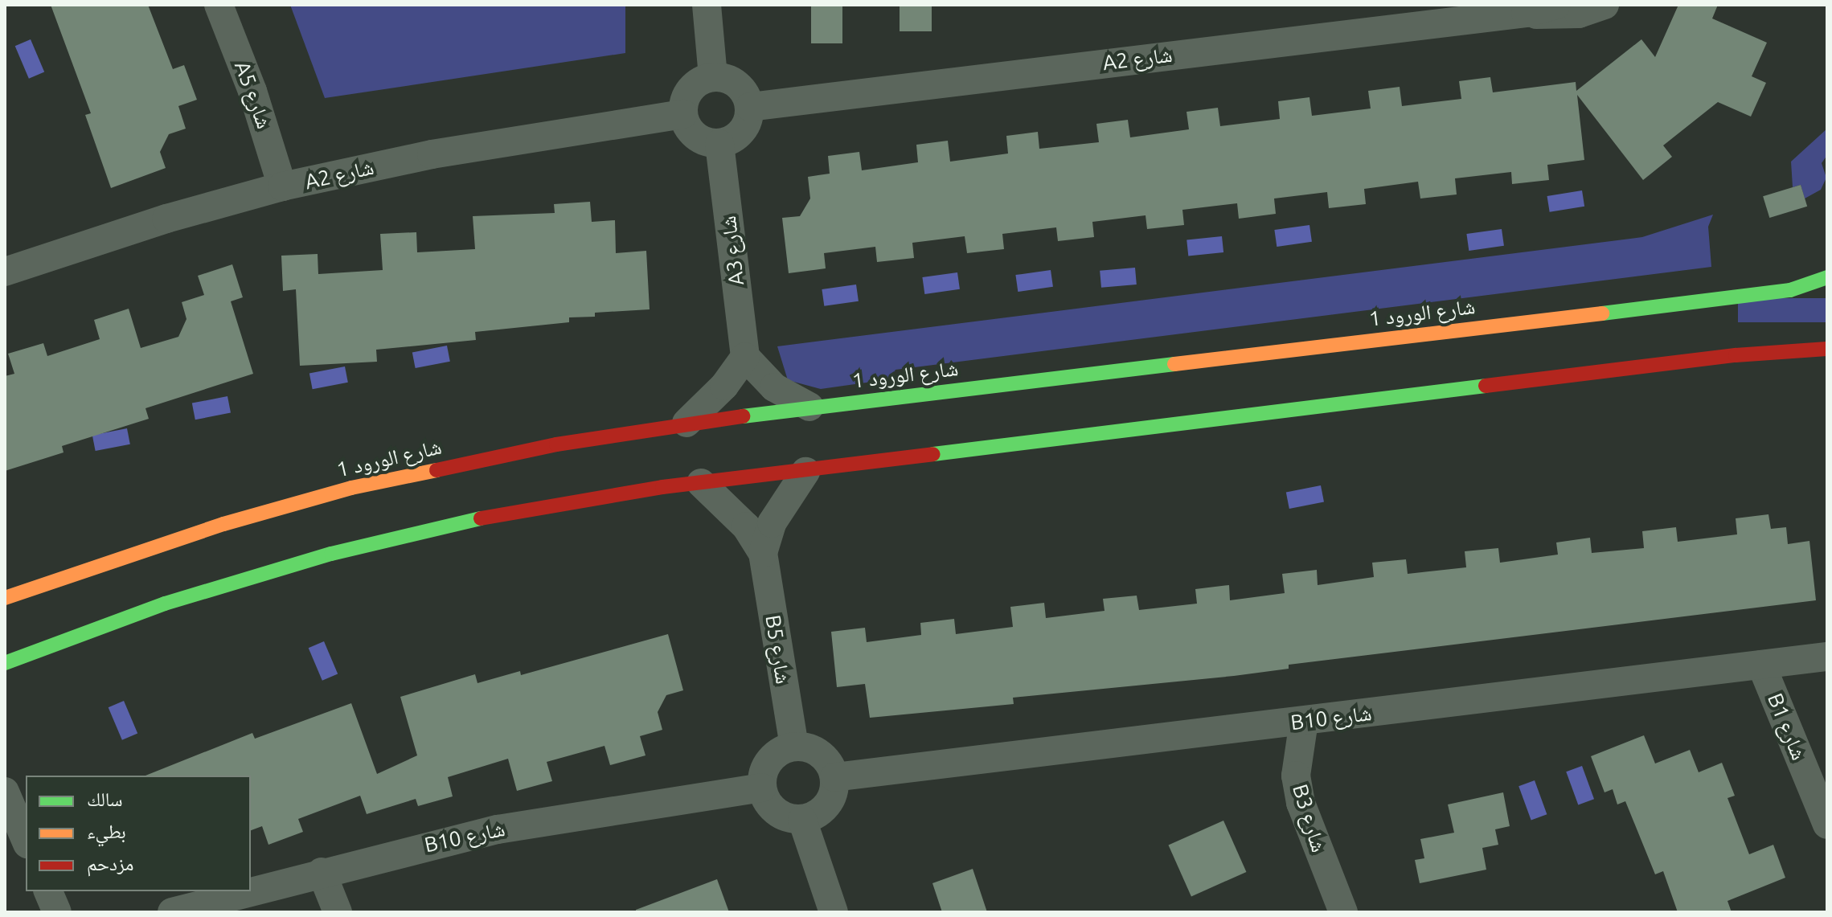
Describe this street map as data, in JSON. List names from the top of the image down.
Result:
{
  "streets": {
    "street": [
      "A2 شارع",
      "A5 شارع",
      "A3 شارع",
      "شارع الورود 1",
      "B5 شارع",
      "B10 شارع",
      "B1 شارع",
      "B3 شارع"
    ]
  },
  "crossings": [
    ["A2 شارع", "A5 شارع"],
    ["A2 شارع", "A3 شارع"],
    ["B5 شارع", "B10 شارع"],
    ["B10 شارع", "B1 شارع"],
    ["B10 شارع", "B3 شارع"]
  ],
  "legend": ["سالك", "بطيء", "مزدحم"]
}
